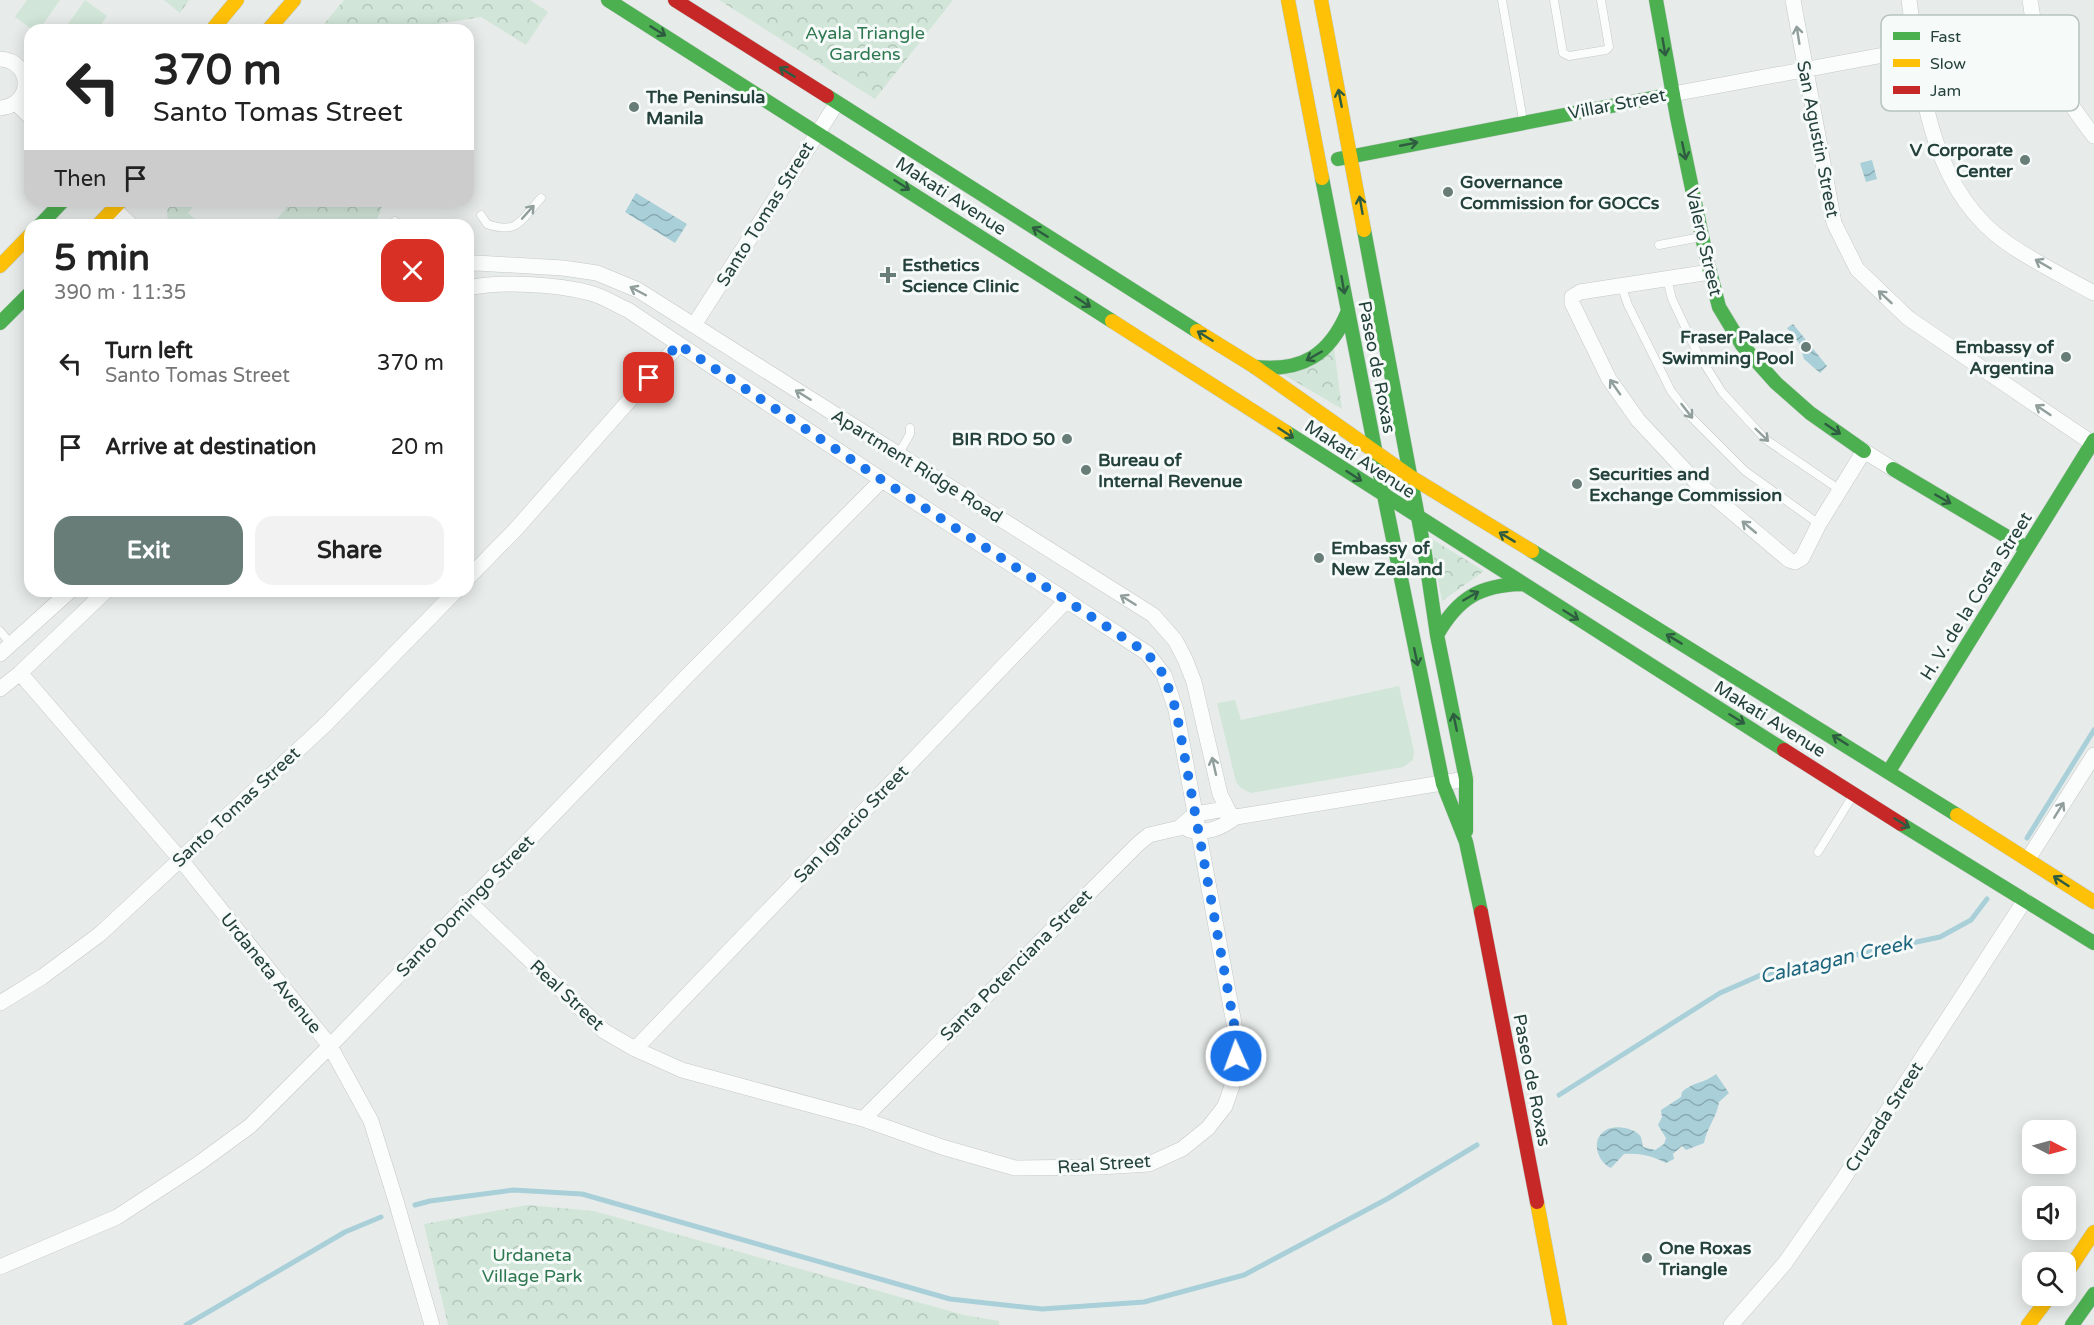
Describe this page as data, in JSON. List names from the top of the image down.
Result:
{
  "streets": {
    "main road": [
      "Villar Street",
      "Makati Avenue",
      "Valero Street",
      "Paseo de Roxas",
      "H. V. de la Costa Street"
    ],
    "street": [
      "San Agustin Street",
      "Santo Tomas Street",
      "Apartment Ridge Road",
      "San Ignacio Street",
      "Santo Domingo Street",
      "Santa Potenciana Street",
      "Urdaneta Avenue",
      "Real Street",
      "Cruzada Street"
    ]
  },
  "crossings": [
    ["Villar Street", "San Agustin Street"],
    ["Villar Street", "Valero Street"],
    ["Villar Street", "Paseo de Roxas"],
    ["San Agustin Street", "H. V. de la Costa Street"],
    ["Makati Avenue", "Santo Tomas Street"],
    ["Makati Avenue", "Paseo de Roxas"],
    ["Makati Avenue", "H. V. de la Costa Street"],
    ["Makati Avenue", "Cruzada Street"],
    ["Santo Tomas Street", "Apartment Ridge Road"],
    ["Santo Tomas Street", "Urdaneta Avenue"],
    ["Valero Street", "H. V. de la Costa Street"],
    ["Paseo de Roxas", "Santa Potenciana Street"],
    ["Apartment Ridge Road", "Santa Potenciana Street"],
    ["San Ignacio Street", "Real Street"],
    ["Santo Domingo Street", "Urdaneta Avenue"],
    ["Santo Domingo Street", "Real Street"],
    ["Santa Potenciana Street", "Real Street"]
  ],
  "one_way": ["Valero Street", "Apartment Ridge Road"],
  "water": ["Calatagan Creek"],
  "parks": ["Ayala Triangle Gardens", "Urdaneta Village Park"],
  "places": {
    "other": [
      "The Peninsula Manila",
      "V Corporate Center",
      "Governance Commission for GOCCs",
      "Fraser Palace Swimming Pool",
      "Embassy of Argentina",
      "BIR RDO 50",
      "Bureau of Internal Revenue",
      "Securities and Exchange Commission",
      "Embassy of New Zealand",
      "One Roxas Triangle"
    ],
    "health": ["Esthetics Science Clinic"]
  },
  "legend": ["Fast", "Slow", "Jam"],
  "north": "right",
  "page": {
    "turn": ["370 m", "Santo Tomas Street"],
    "then": "Then",
    "heading": ["5 min", "390 m · 11:35"],
    "list": [
      {
        "name": "Turn left",
        "note": "Santo Tomas Street",
        "value": "370 m"
      },
      {
        "name": "Arrive at destination",
        "value": "20 m"
      }
    ],
    "buttons": ["Exit", "Share"]
  }
}
